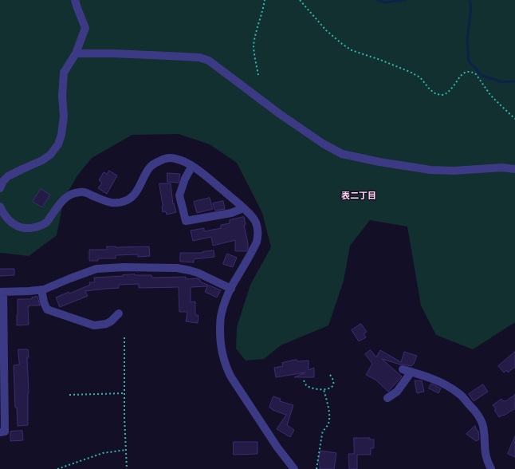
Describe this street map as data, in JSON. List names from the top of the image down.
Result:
{
  "districts": ["表二丁目"]
}
